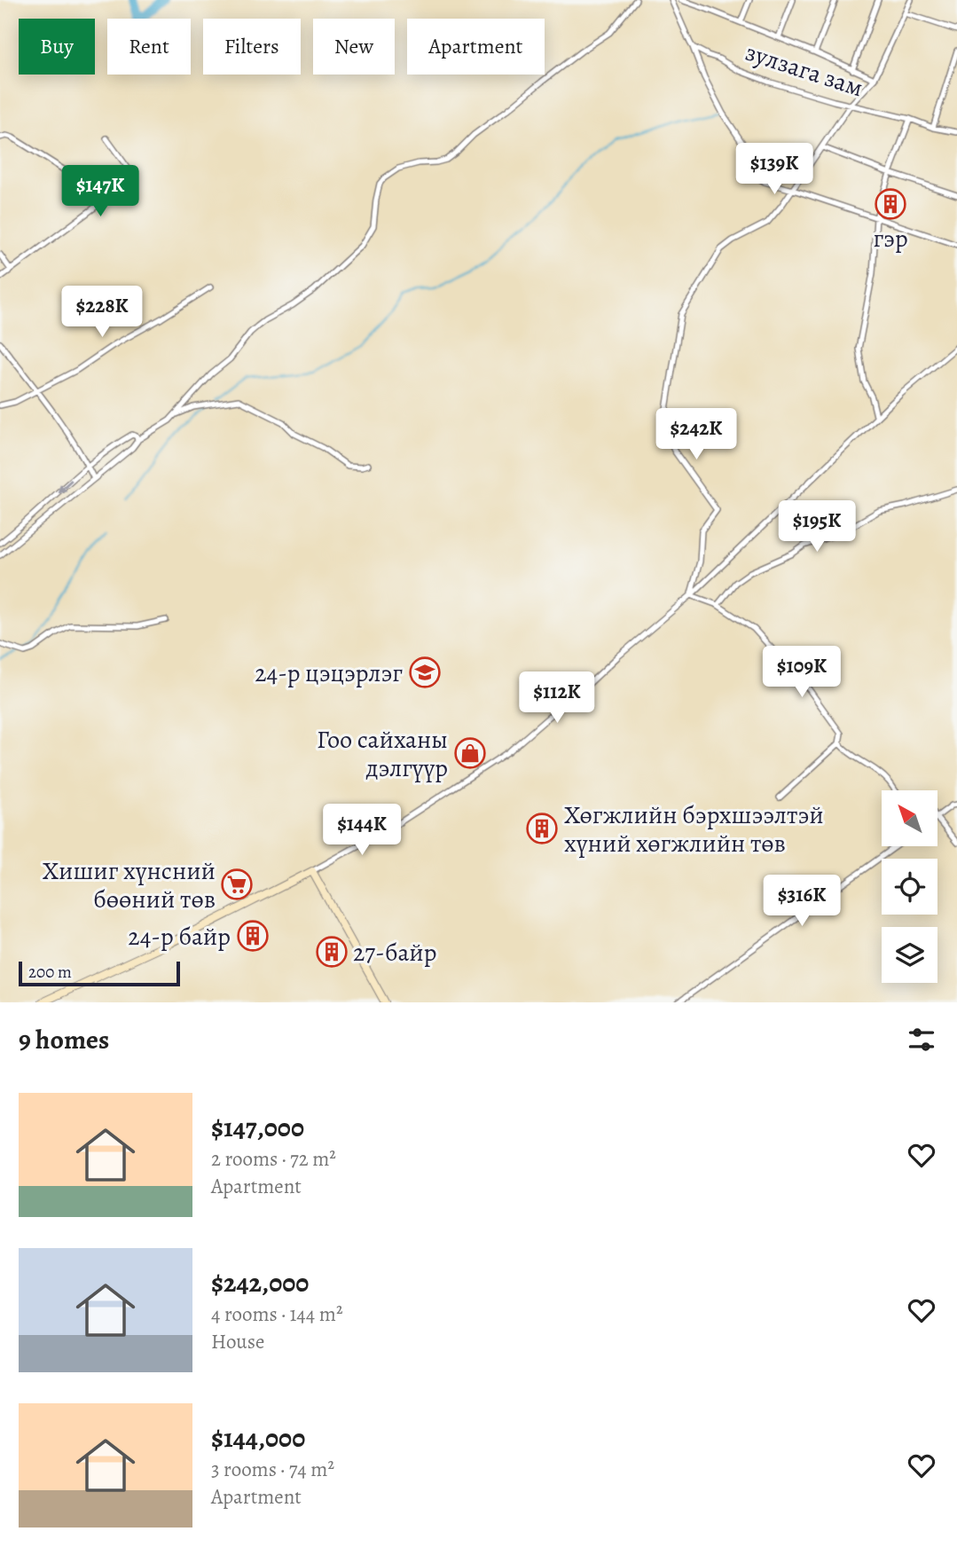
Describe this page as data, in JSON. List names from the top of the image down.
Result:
{
  "streets": {
    "street": ["зулзага зам"]
  },
  "places": {
    "building": [
      "гэр",
      "Хөгжлийн бэрхшээлтэй хүний хөгжлийн төв",
      "24-р байр",
      "27-байр"
    ],
    "school or university": ["24-р цэцэрлэг"],
    "shop": ["Гоо сайханы дэлгүүр"],
    "supermarket": ["Хишиг хүнсний бөөний төв"]
  },
  "scale_bar": "200 m",
  "north": "top left",
  "page": {
    "chip": [
      "Buy",
      "Rent",
      "Filters",
      "New",
      "Apartment"
    ],
    "price": [
      "$139K",
      "$147K",
      "$228K",
      "$242K",
      "$195K",
      "$109K",
      "$112K",
      "$144K",
      "$316K"
    ],
    "scale": "200 m",
    "heading": "9 homes",
    "list": [
      {
        "name": "$147,000",
        "note": "2 rooms · 72 m² · Apartment"
      },
      {
        "name": "$242,000",
        "note": "4 rooms · 144 m² · House"
      },
      {
        "name": "$144,000",
        "note": "3 rooms · 74 m² · Apartment"
      }
    ]
  }
}
